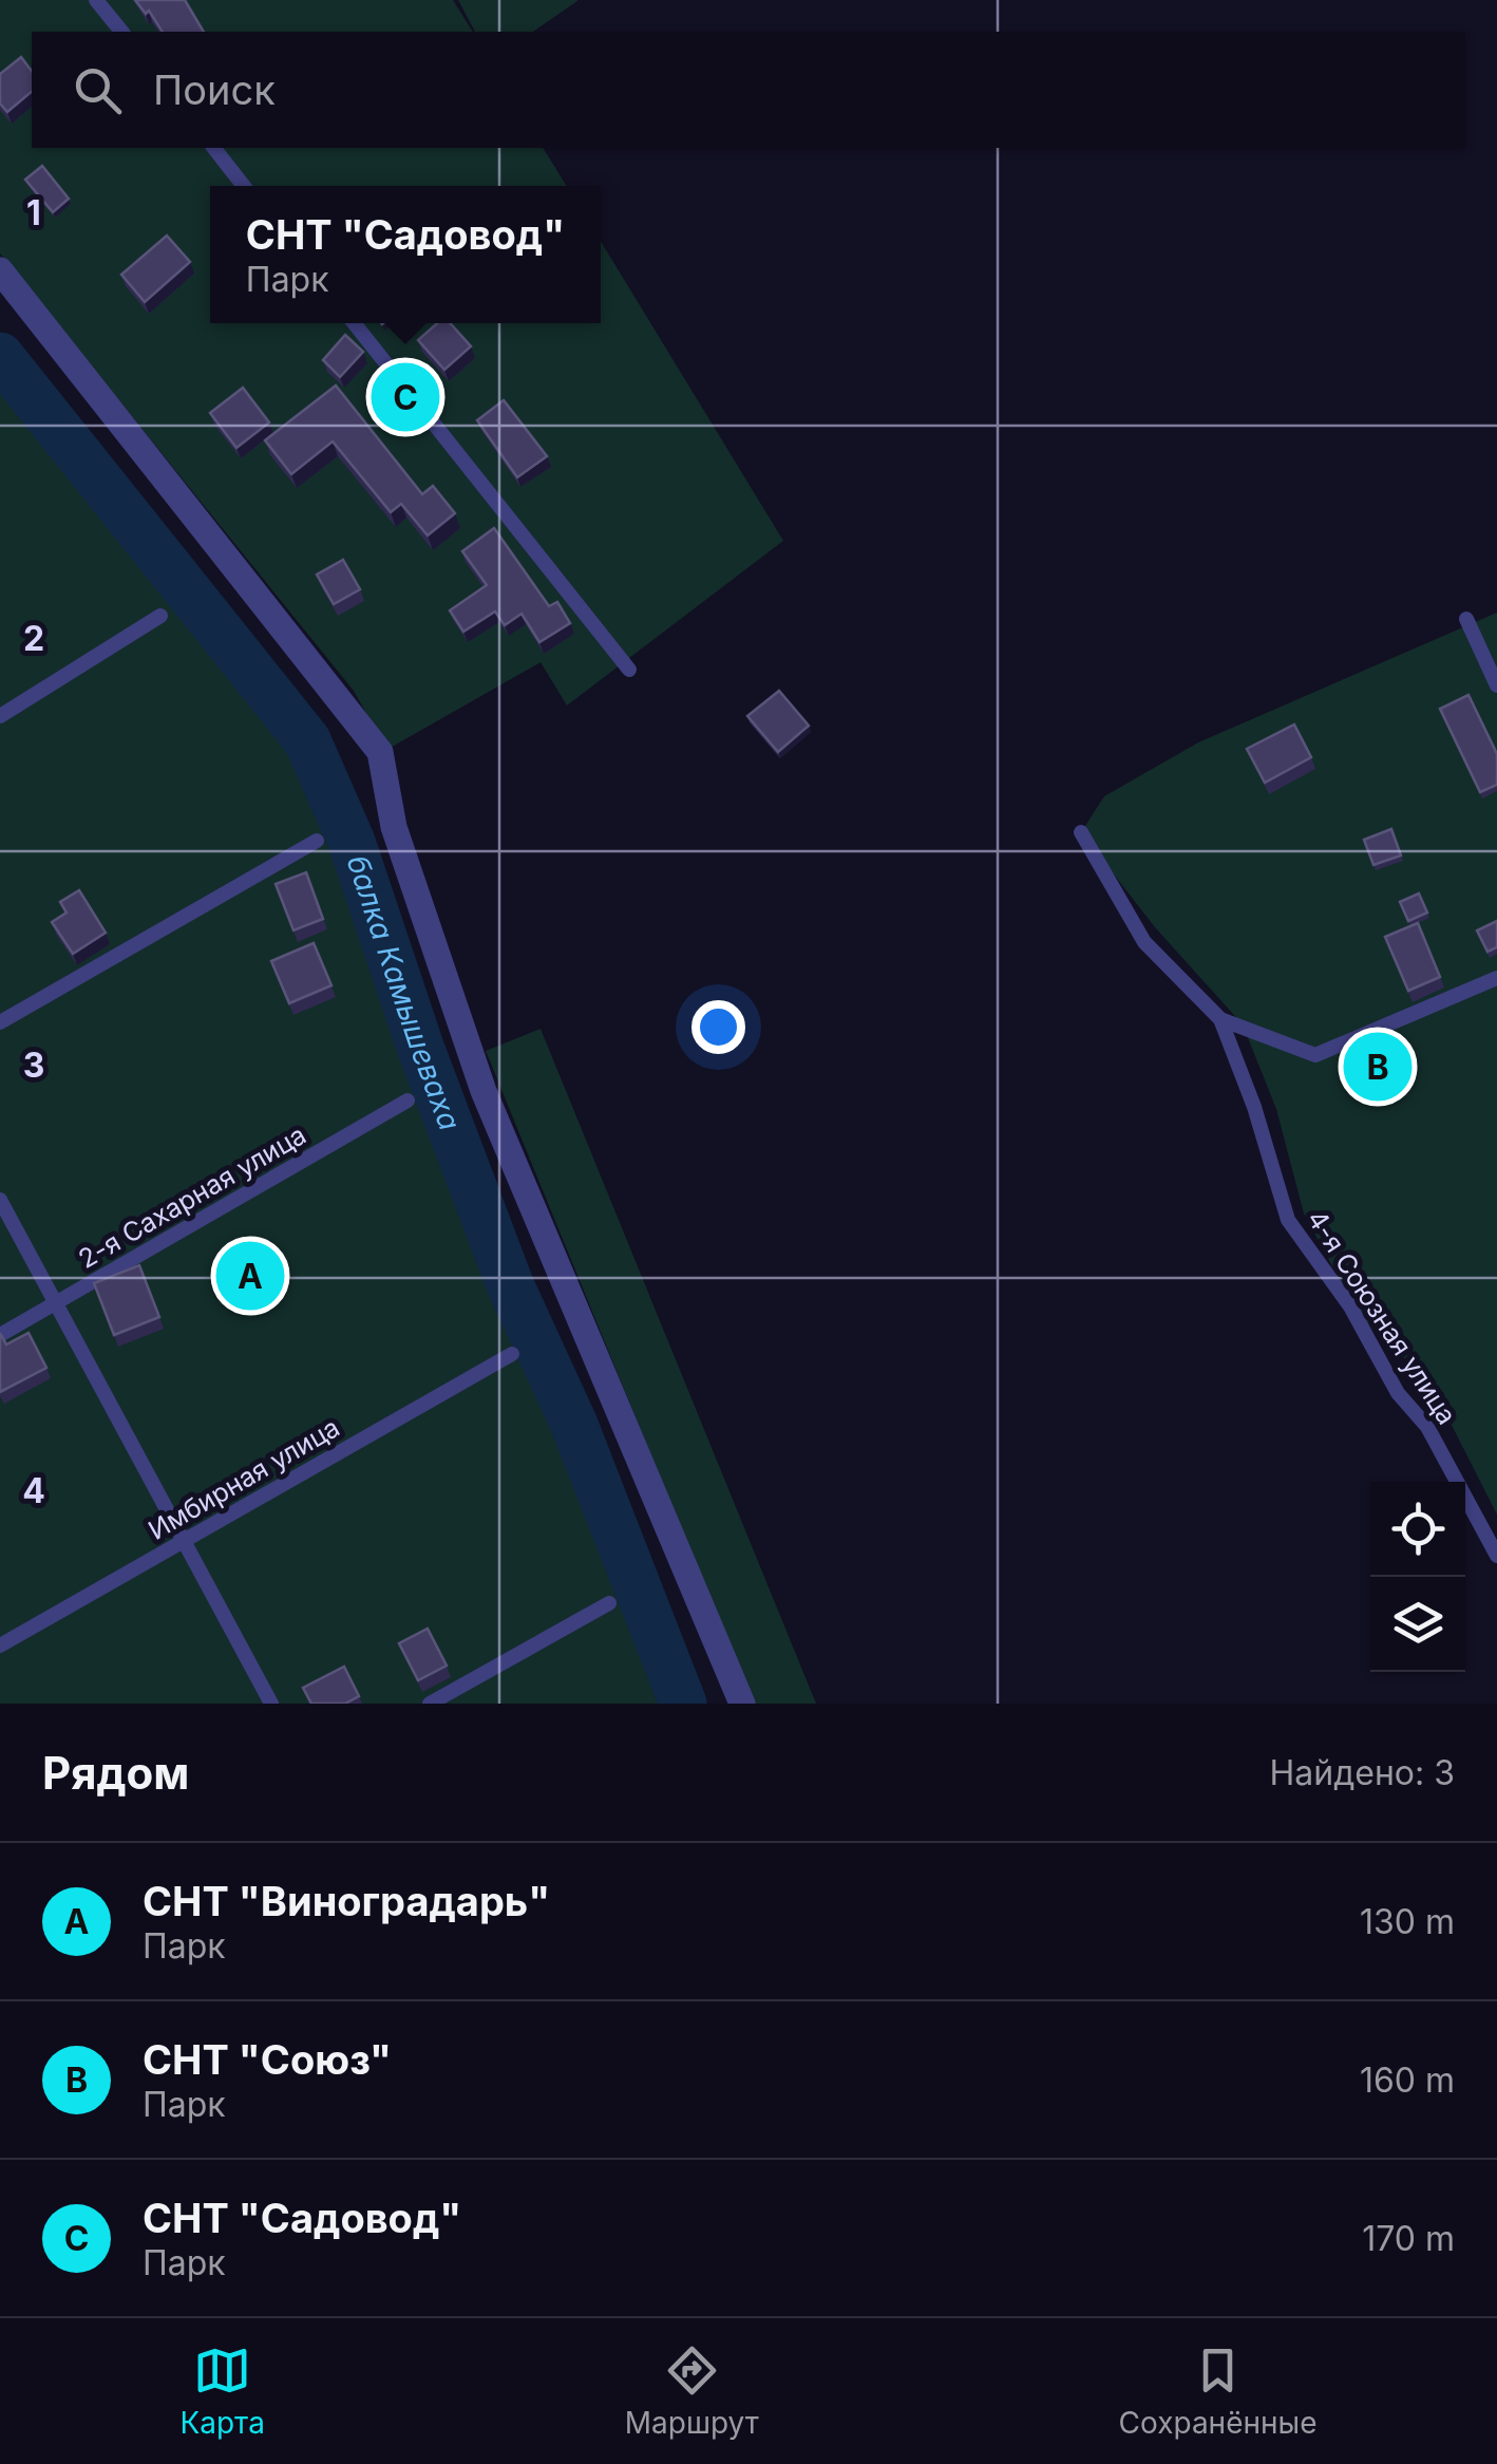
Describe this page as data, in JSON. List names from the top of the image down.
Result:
{
  "streets": {
    "lane": ["2-я Сахарная улица", "4-я Союзная улица", "Имбирная улица"]
  },
  "water": ["балка Камышеваха"],
  "page": {
    "search": "Поиск",
    "popup": ["СНТ \"Садовод\"", "Парк"],
    "pins": ["C", "B", "A"],
    "heading": ["Рядом", "Найдено: 3"],
    "list": [
      {
        "mark": "A",
        "name": "СНТ \"Виноградарь\"",
        "note": "Парк",
        "value": "130 m"
      },
      {
        "mark": "B",
        "name": "СНТ \"Союз\"",
        "note": "Парк",
        "value": "160 m"
      },
      {
        "mark": "C",
        "name": "СНТ \"Садовод\"",
        "note": "Парк",
        "value": "170 m"
      }
    ],
    "nav": ["Карта", "Маршрут", "Сохранённые"]
  },
  "grid": {
    "rows": [
      "1",
      "2",
      "3",
      "4"
    ]
  }
}
